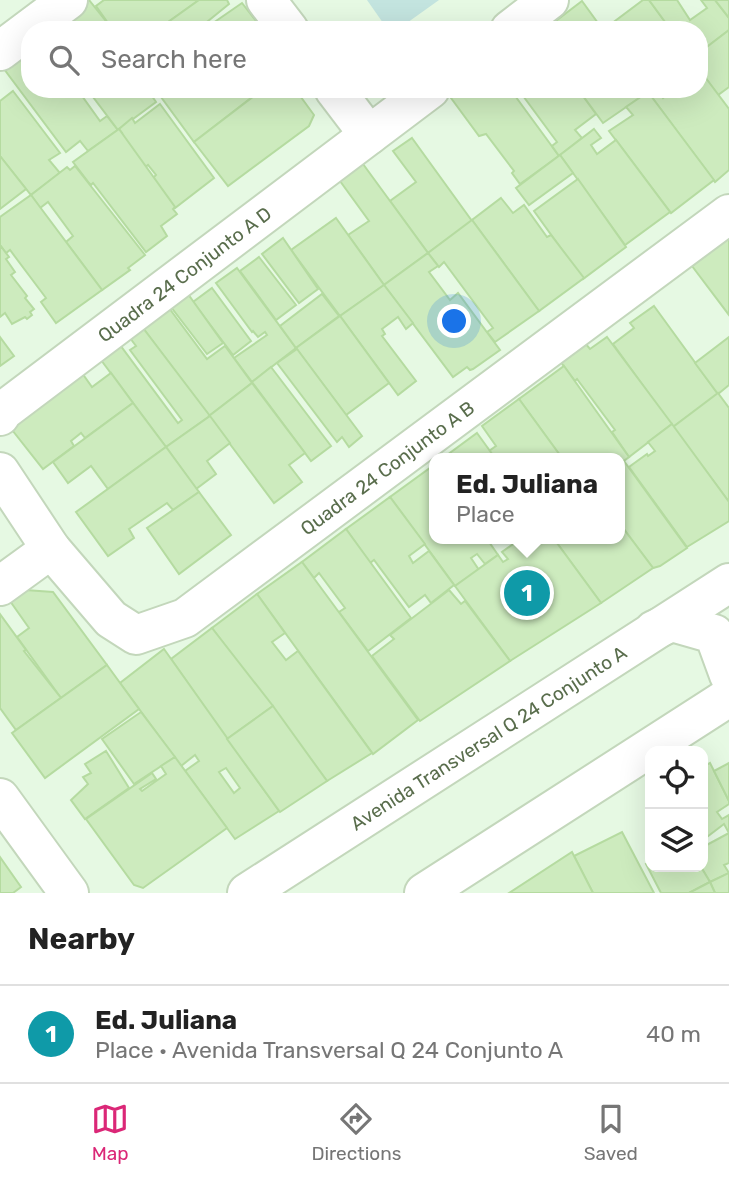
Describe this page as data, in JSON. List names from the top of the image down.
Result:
{
  "streets": {
    "street": ["Quadra 24 Conjunto A D", "Quadra 24 Conjunto A B", "Avenida Transversal Q 24 Conjunto A"]
  },
  "page": {
    "search": "Search here",
    "popup": ["Ed. Juliana", "Place"],
    "pins": "1",
    "heading": "Nearby",
    "list": [
      {
        "mark": "1",
        "name": "Ed. Juliana",
        "note": "Place · Avenida Transversal Q 24 Conjunto A",
        "value": "40 m"
      }
    ],
    "nav": ["Map", "Directions", "Saved"]
  }
}
